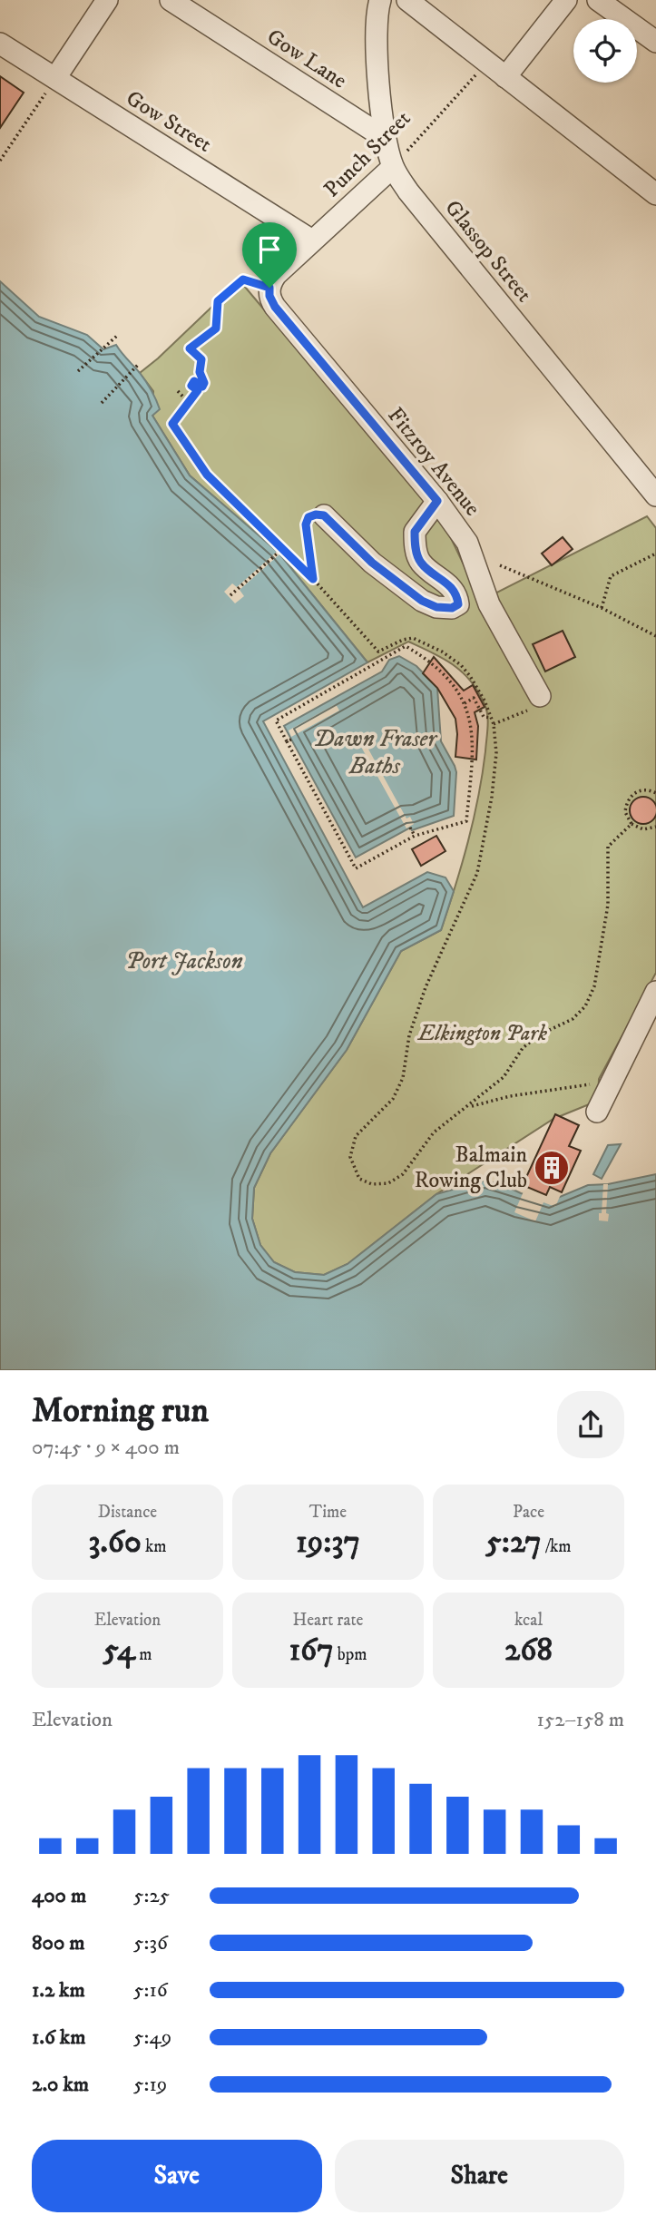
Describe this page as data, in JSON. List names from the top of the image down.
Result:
{
  "streets": {
    "street": [
      "Gow Lane",
      "Gow Street",
      "Punch Street",
      "Glassop Street",
      "Fitzroy Avenue"
    ]
  },
  "crossings": [
    ["Gow Lane", "Glassop Street"],
    ["Gow Street", "Punch Street"],
    ["Punch Street", "Glassop Street"],
    ["Punch Street", "Fitzroy Avenue"]
  ],
  "water": ["Dawn Fraser Baths", "Port Jackson"],
  "parks": ["Elkington Park"],
  "places": {
    "building": ["Balmain Rowing Club"]
  },
  "page": {
    "heading": ["Morning run", "07:45 · 9 × 400 m"],
    "stats": [
      ["Distance", "3.60 km"],
      ["Time", "19:37"],
      ["Pace", "5:27 /km"],
      ["Elevation", "54 m"],
      ["Heart rate", "167 bpm"],
      ["kcal", "268"]
    ],
    "chart": ["Elevation", "152–158 m"],
    "list": [
      {
        "name": "400 m",
        "note": "5:25"
      },
      {
        "name": "800 m",
        "note": "5:36"
      },
      {
        "name": "1.2 km",
        "note": "5:16"
      },
      {
        "name": "1.6 km",
        "note": "5:49"
      },
      {
        "name": "2.0 km",
        "note": "5:19"
      }
    ],
    "buttons": ["Save", "Share"]
  }
}
